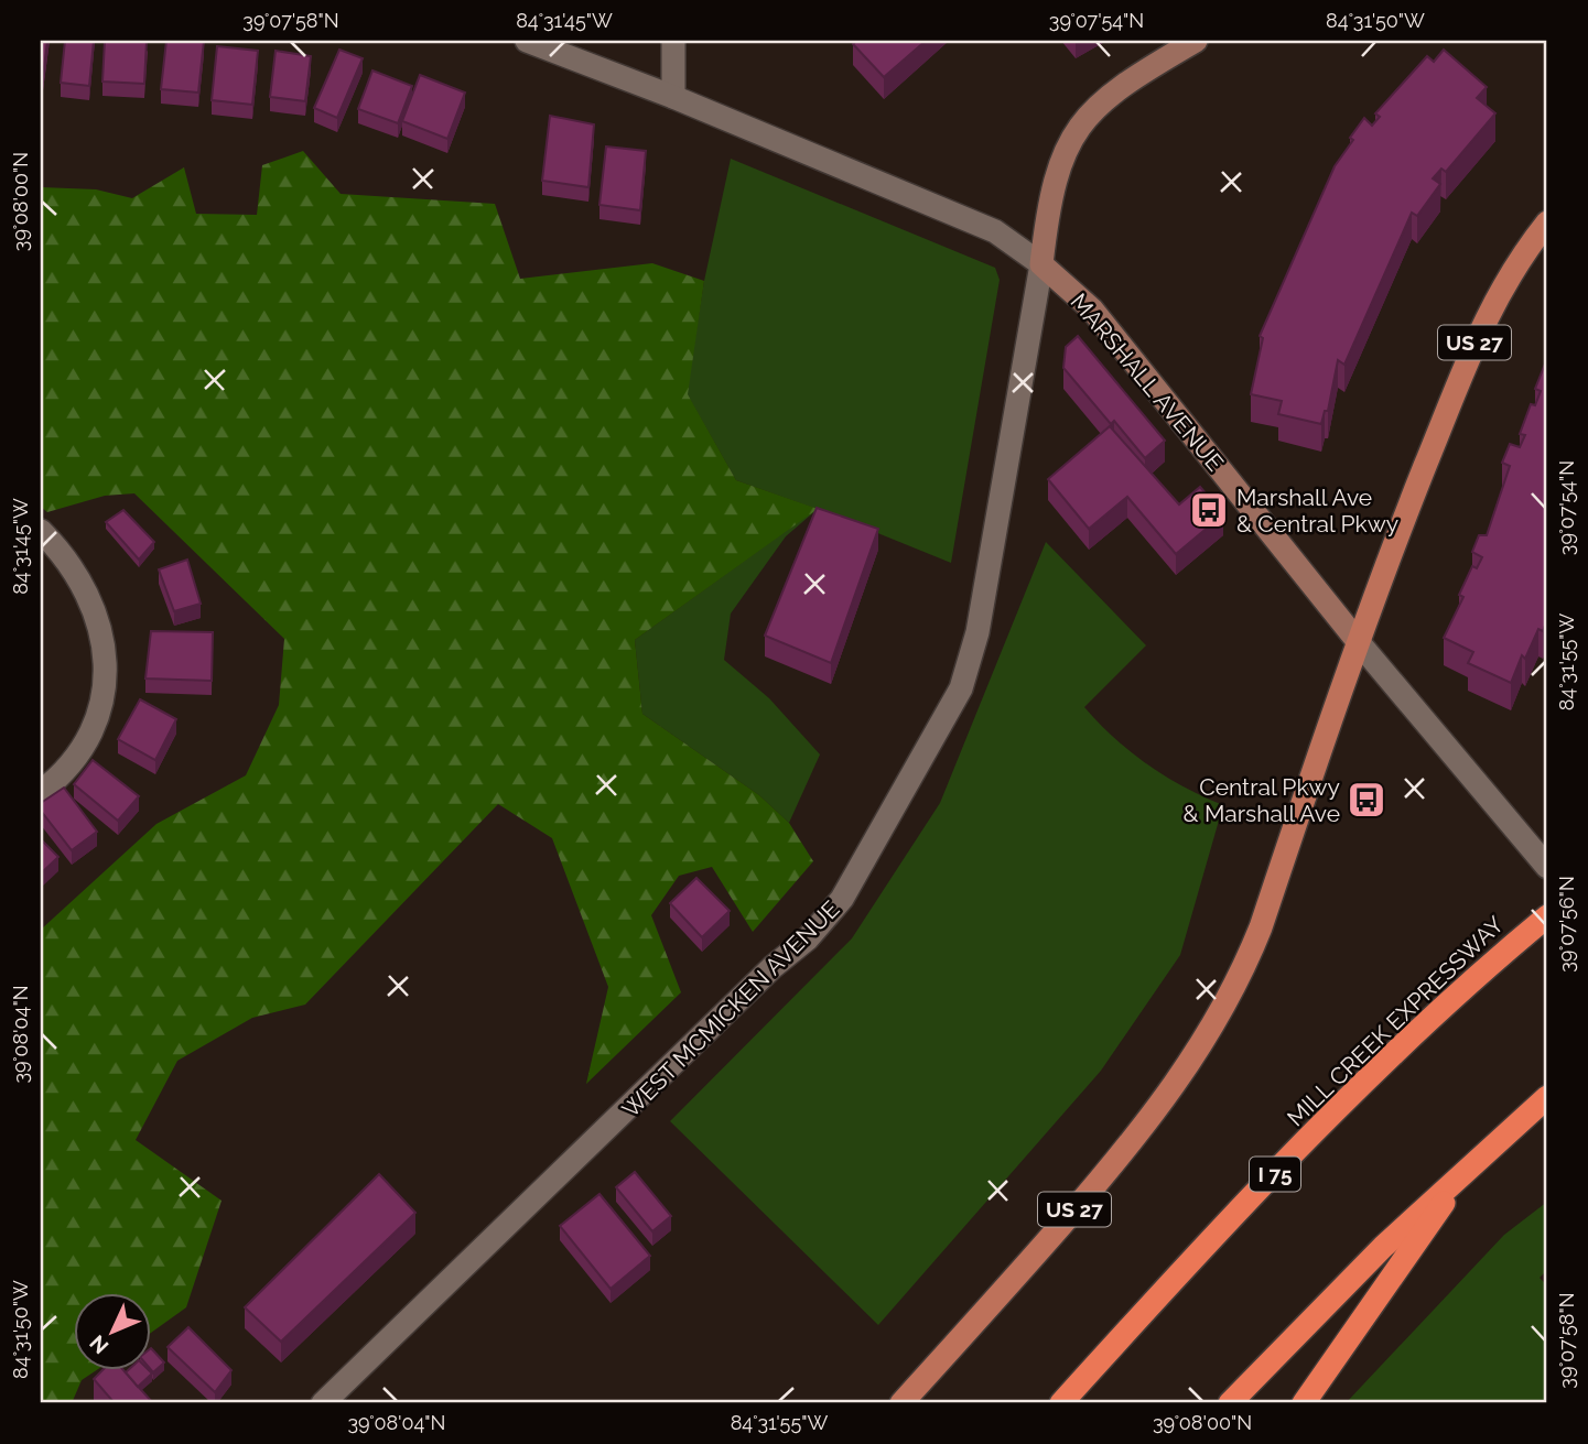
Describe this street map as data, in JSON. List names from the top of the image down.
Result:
{
  "streets": {
    "highway": ["MILL CREEK EXPRESSWAY", "I 75"],
    "main road": ["US 27"],
    "street": ["MARSHALL AVENUE", "WEST MCMICKEN AVENUE"]
  },
  "crossings": [
    ["US 27", "MARSHALL AVENUE"],
    ["MARSHALL AVENUE", "WEST MCMICKEN AVENUE"]
  ],
  "places": {
    "bus stop": ["Marshall Ave & Central Pkwy", "Central Pkwy & Marshall Ave"]
  },
  "north": "bottom left",
  "coordinates": [
    "39°07'58\"N",
    "84°31'45\"W",
    "39°07'54\"N",
    "84°31'50\"W",
    "39°08'00\"N",
    "84°31'55\"W",
    "39°07'56\"N",
    "39°08'04\"N"
  ]
}
